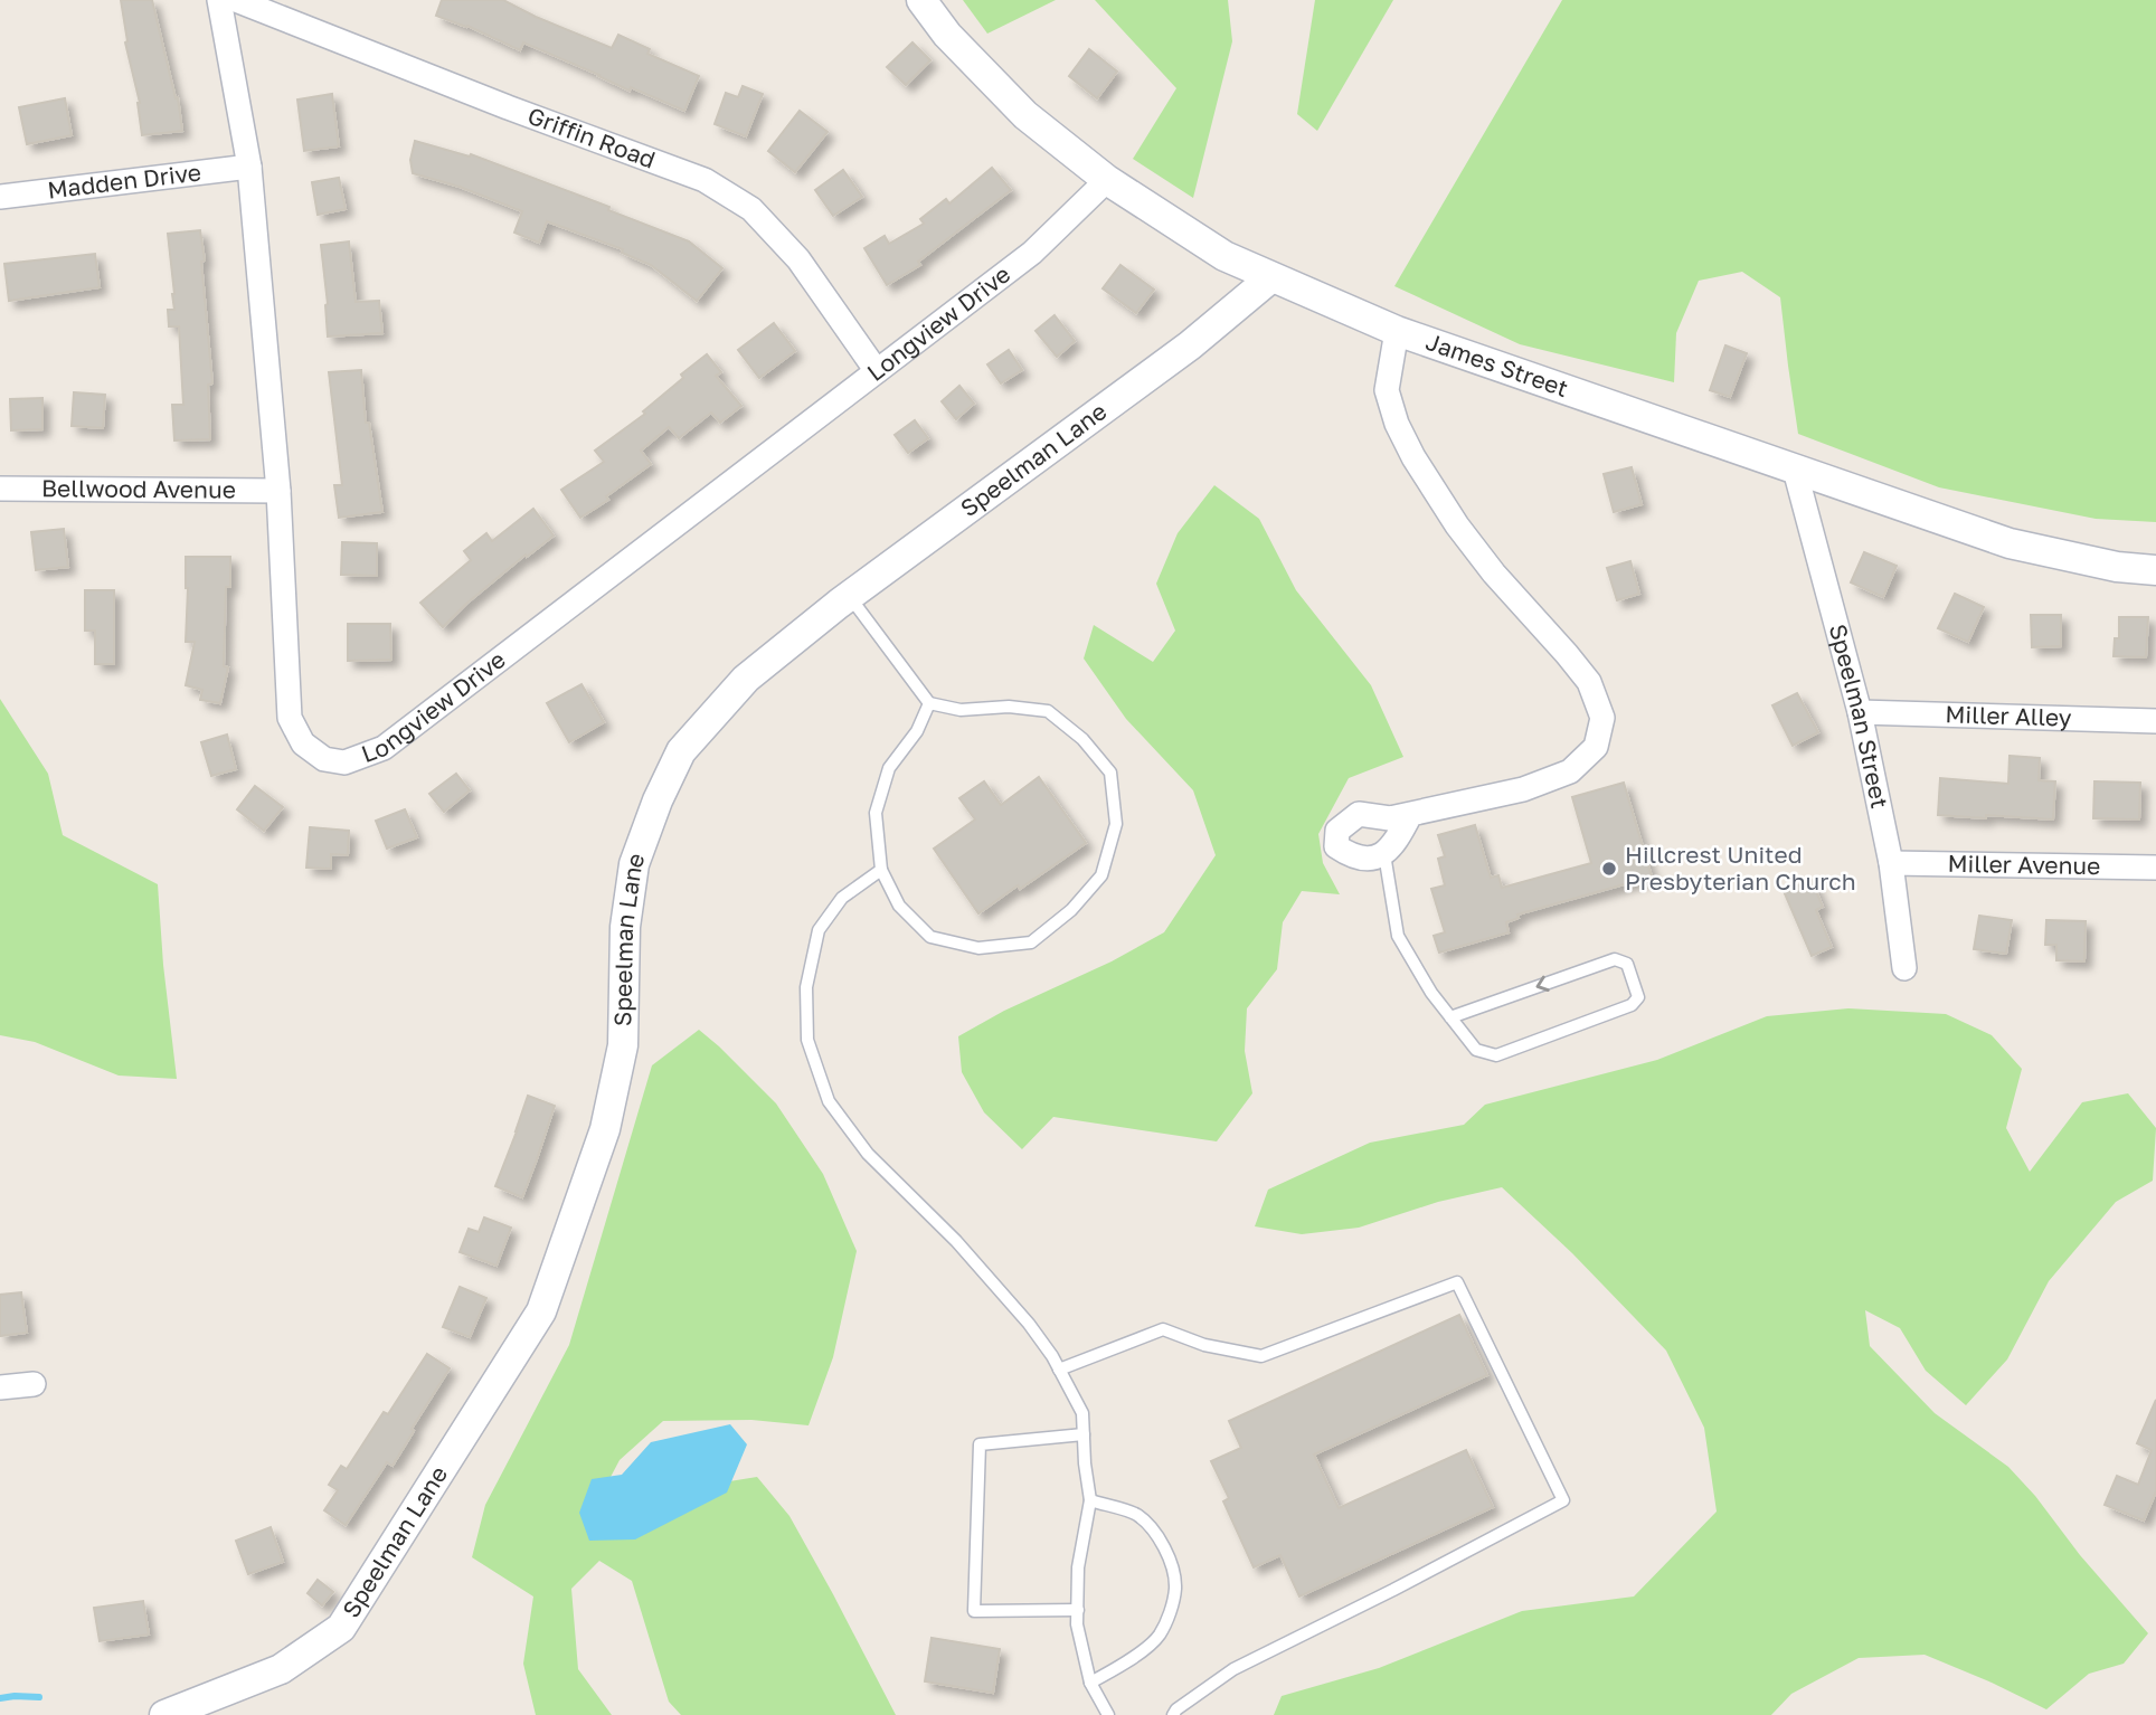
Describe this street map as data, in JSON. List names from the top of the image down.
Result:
{
  "streets": {
    "street": [
      "Griffin Road",
      "Madden Drive",
      "Longview Drive",
      "James Street",
      "Speelman Lane",
      "Bellwood Avenue",
      "Speelman Street",
      "Miller Alley",
      "Miller Avenue"
    ]
  },
  "crossings": [
    ["Griffin Road", "Longview Drive"],
    ["Madden Drive", "Longview Drive"],
    ["Longview Drive", "James Street"],
    ["Longview Drive", "Bellwood Avenue"],
    ["James Street", "Speelman Lane"],
    ["James Street", "Speelman Street"],
    ["Speelman Street", "Miller Alley"],
    ["Speelman Street", "Miller Avenue"]
  ],
  "places": ["Hillcrest United Presbyterian Church"]
}
